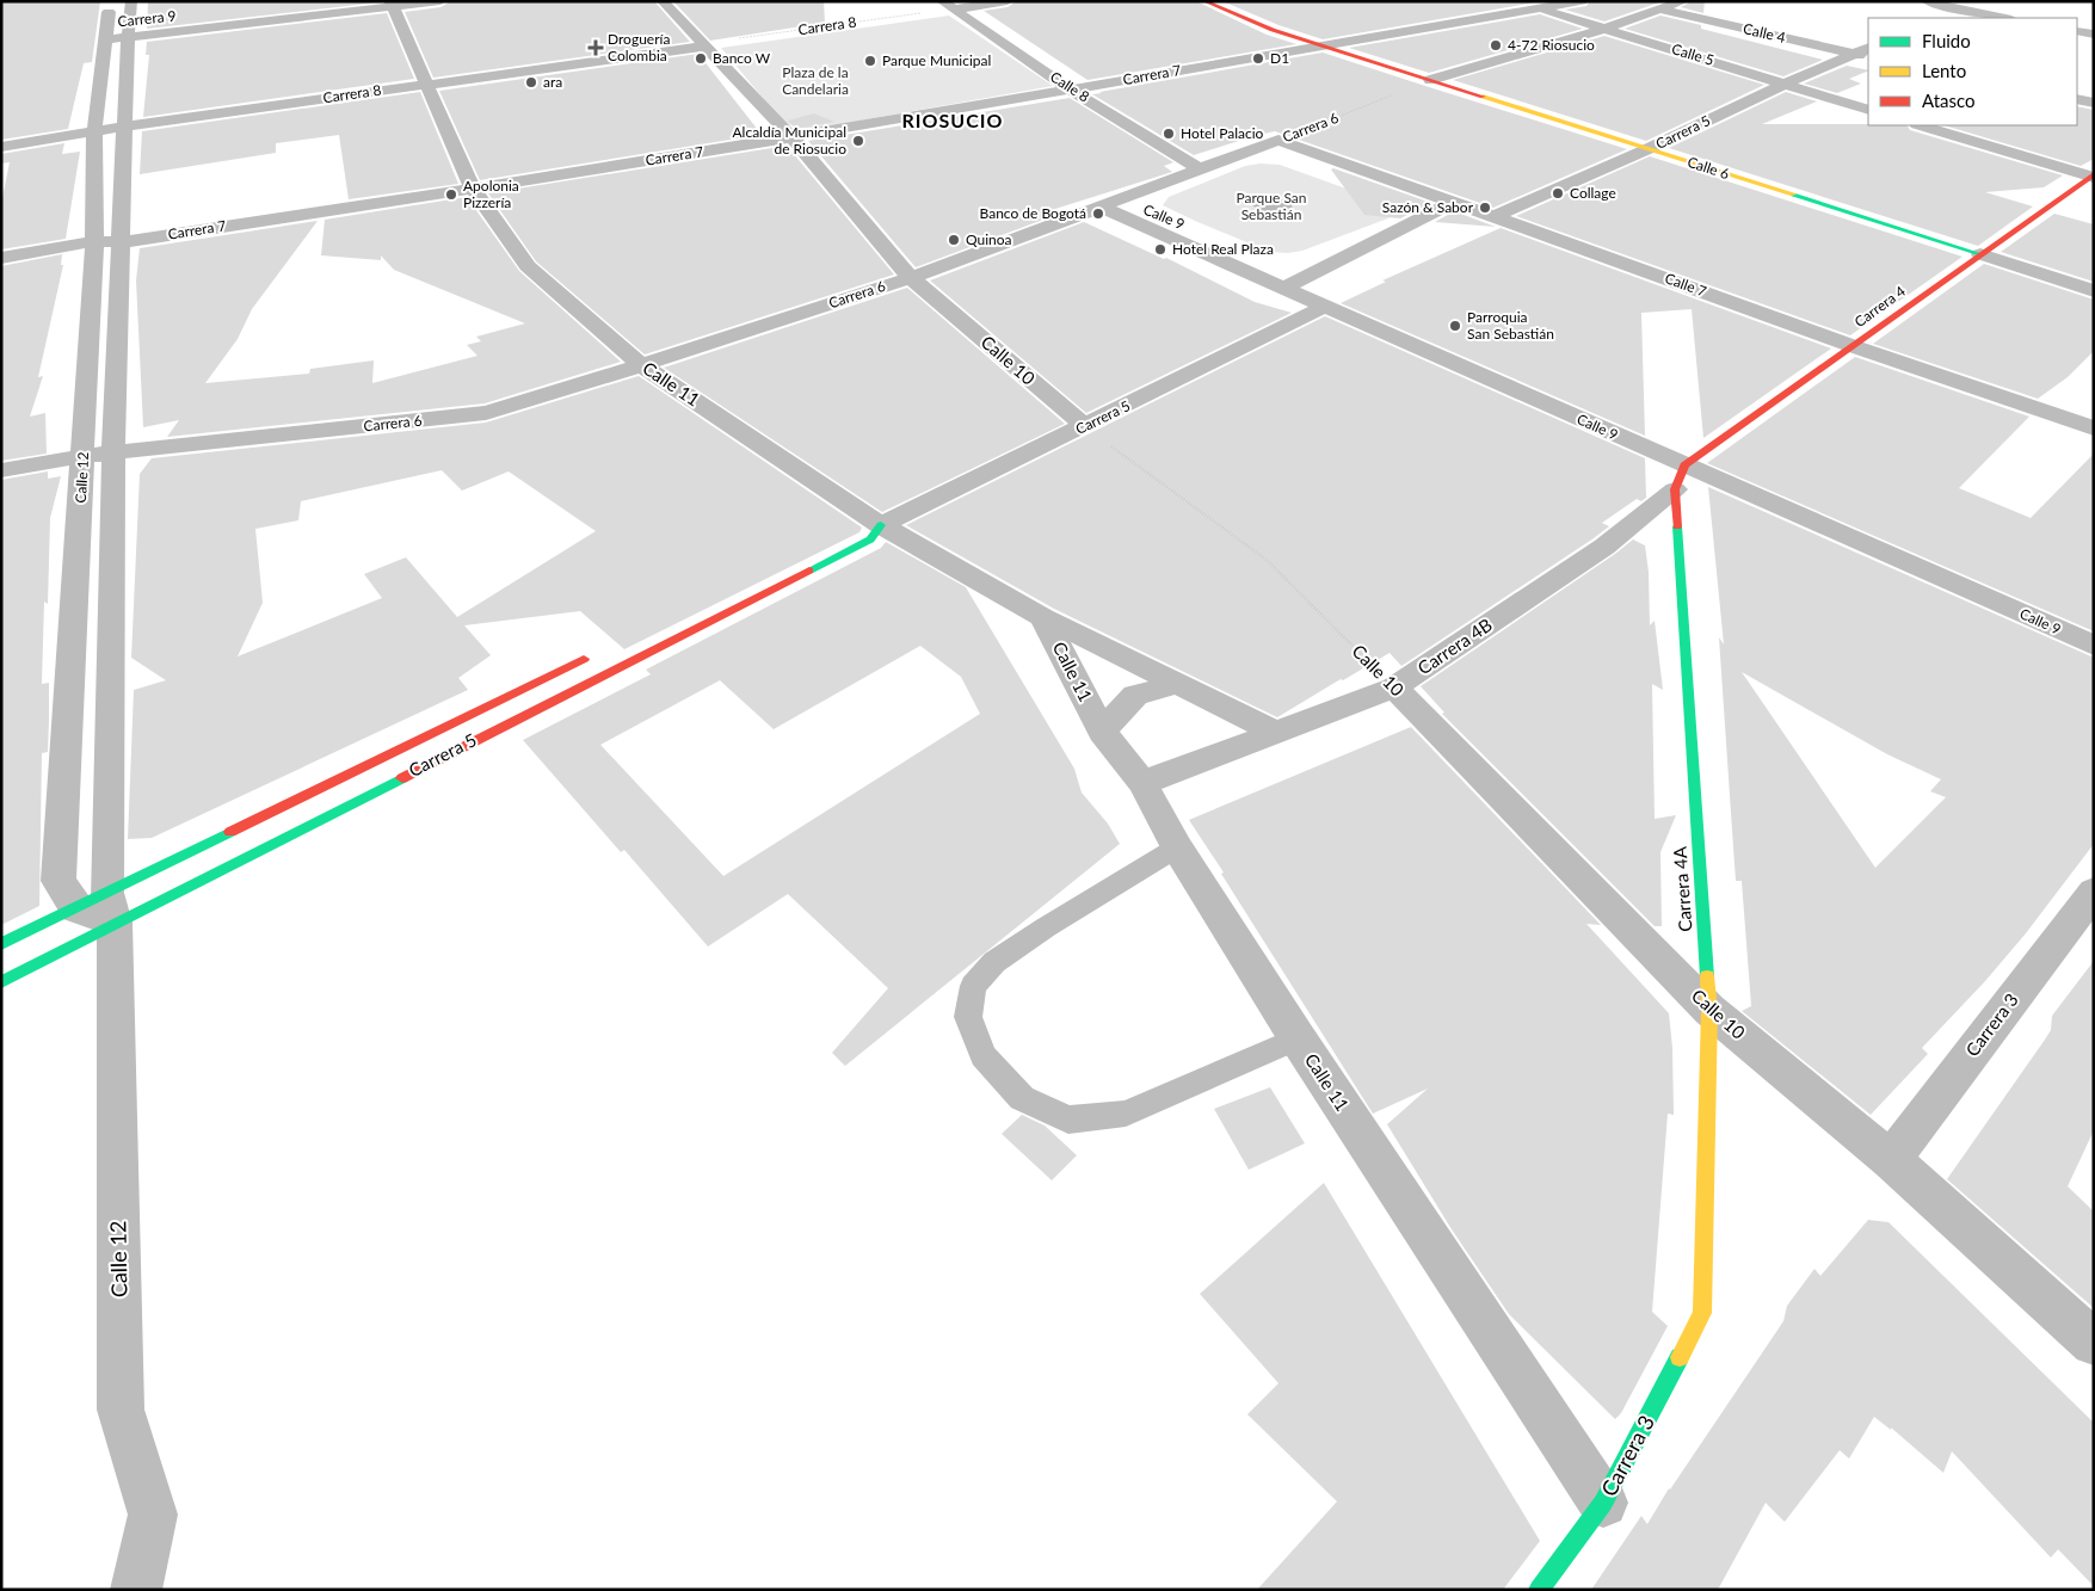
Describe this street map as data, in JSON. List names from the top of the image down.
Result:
{
  "streets": {
    "street": [
      "Carrera 9",
      "Carrera 8",
      "Calle 4",
      "Calle 5",
      "Carrera 7",
      "Calle 8",
      "Carrera 6",
      "Carrera 5",
      "Calle 6",
      "Calle 9",
      "Calle 7",
      "Carrera 4",
      "Calle 10",
      "Calle 11",
      "Calle 12",
      "Carrera 4B",
      "Carrera 4A",
      "Carrera 3"
    ]
  },
  "crossings": [
    ["Carrera 9", "Calle 11"],
    ["Carrera 9", "Calle 12"],
    ["Carrera 8", "Calle 8"],
    ["Carrera 8", "Calle 10"],
    ["Carrera 8", "Calle 11"],
    ["Carrera 8", "Calle 12"],
    ["Calle 4", "Carrera 5"],
    ["Calle 5", "Carrera 7"],
    ["Calle 5", "Carrera 5"],
    ["Carrera 7", "Calle 8"],
    ["Carrera 7", "Calle 6"],
    ["Carrera 7", "Calle 10"],
    ["Carrera 7", "Calle 11"],
    ["Carrera 7", "Calle 12"],
    ["Calle 8", "Carrera 6"],
    ["Carrera 6", "Calle 6"],
    ["Carrera 6", "Calle 9"],
    ["Carrera 6", "Calle 7"],
    ["Carrera 6", "Calle 10"],
    ["Carrera 6", "Calle 11"],
    ["Carrera 6", "Calle 12"],
    ["Carrera 5", "Calle 6"],
    ["Carrera 5", "Calle 9"],
    ["Carrera 5", "Calle 7"],
    ["Carrera 5", "Calle 10"],
    ["Carrera 5", "Calle 11"],
    ["Carrera 5", "Calle 12"],
    ["Calle 6", "Carrera 4"],
    ["Calle 9", "Carrera 4"],
    ["Calle 9", "Carrera 4B"],
    ["Calle 9", "Carrera 4A"],
    ["Calle 7", "Carrera 4"],
    ["Carrera 4", "Carrera 4B"],
    ["Carrera 4", "Carrera 4A"],
    ["Calle 10", "Carrera 4B"],
    ["Calle 10", "Carrera 4A"],
    ["Calle 10", "Carrera 3"],
    ["Calle 11", "Carrera 4B"],
    ["Calle 11", "Carrera 3"],
    ["Carrera 4B", "Carrera 4A"],
    ["Carrera 4A", "Carrera 3"]
  ],
  "districts": ["RIOSUCIO"],
  "parks": ["Plaza de la Candelaria", "Parque San Sebastián"],
  "places": {
    "other": [
      "4-72 Riosucio",
      "Banco W",
      "D1",
      "Parque Municipal",
      "ara",
      "Hotel Palacio",
      "Alcaldía Municipal de Riosucio",
      "Collage",
      "Apolonia Pizzería",
      "Sazón & Sabor",
      "Banco de Bogotá",
      "Quinoa",
      "Hotel Real Plaza",
      "Parroquia San Sebastián"
    ],
    "health": ["Droguería Colombia"]
  },
  "legend": ["Fluido", "Lento", "Atasco"]
}
